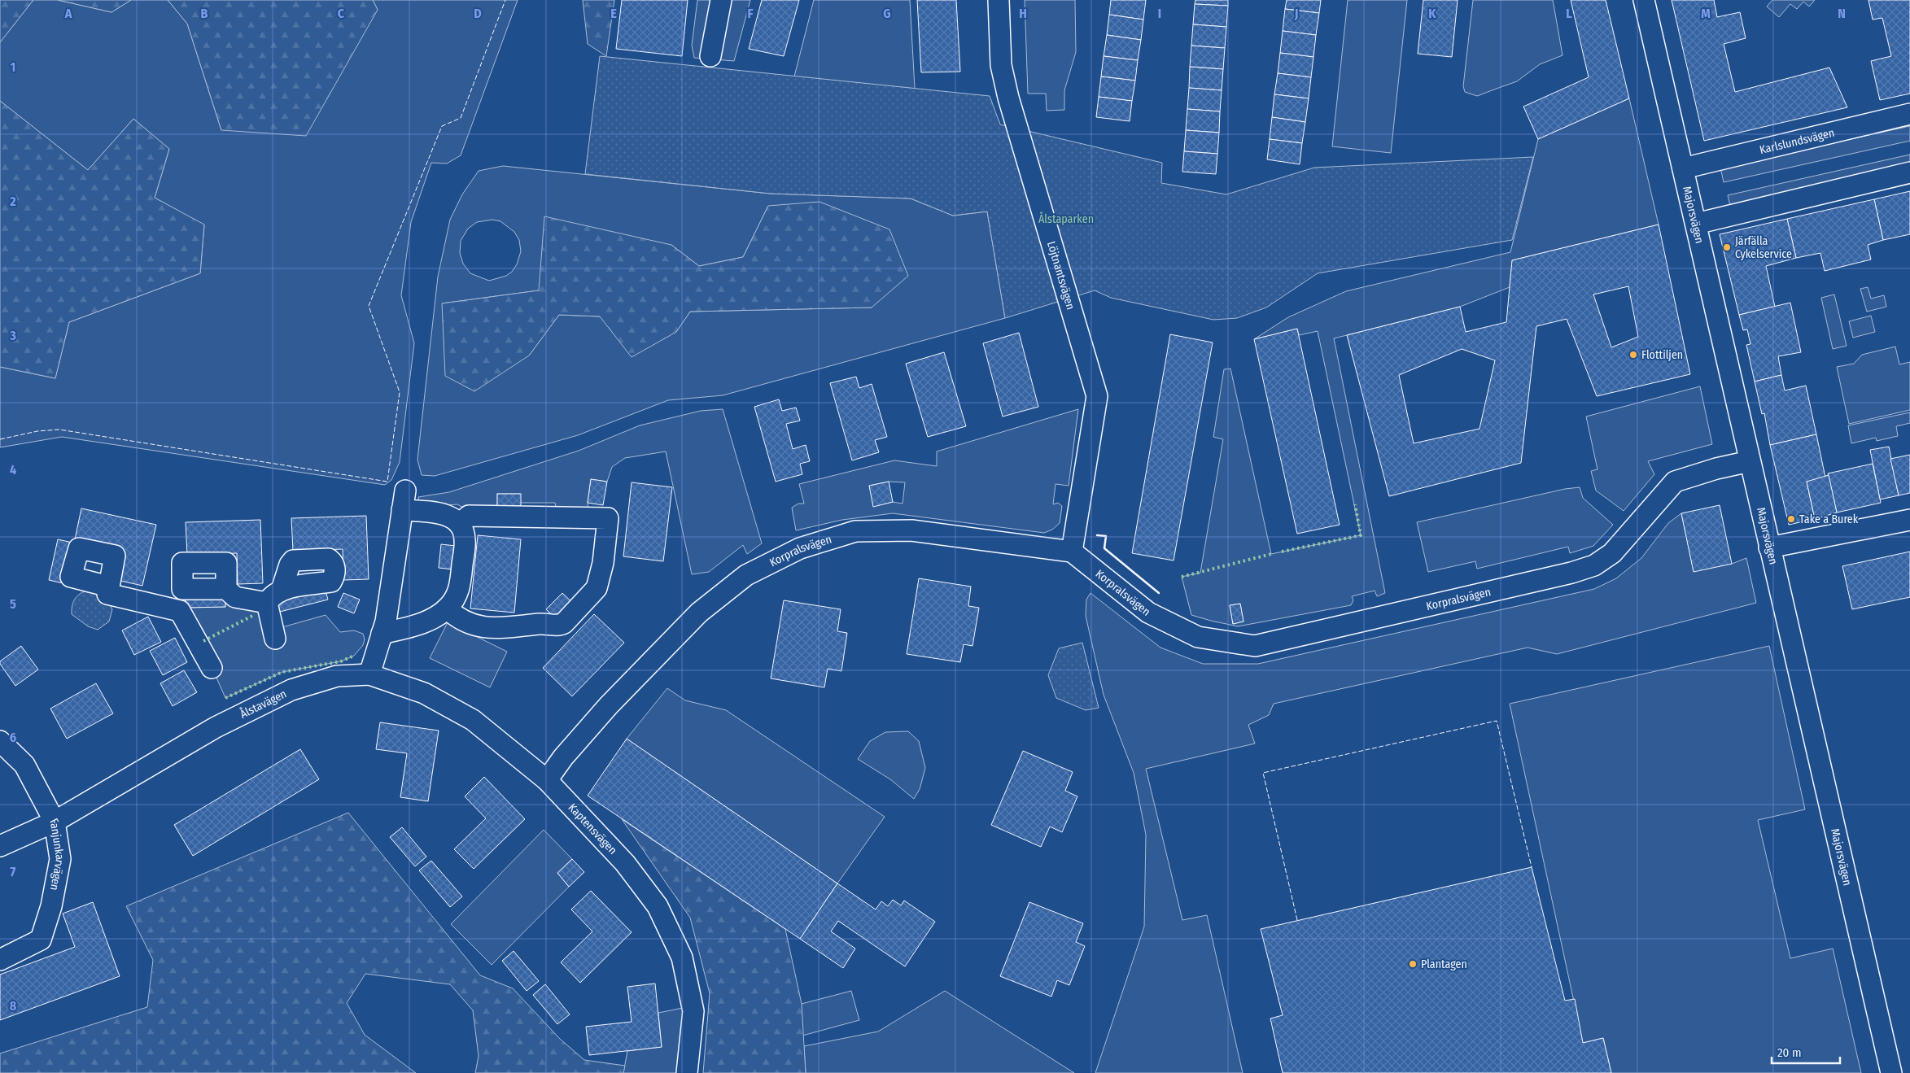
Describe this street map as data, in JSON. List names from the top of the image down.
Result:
{
  "streets": {
    "street": [
      "Karlslundsvägen",
      "Majorsvägen",
      "Löjtnantsvägen",
      "Korpralsvägen",
      "Ålstavägen",
      "Kaptensvägen",
      "Fanjunkarvägen"
    ]
  },
  "crossings": [
    ["Karlslundsvägen", "Majorsvägen"],
    ["Majorsvägen", "Korpralsvägen"],
    ["Löjtnantsvägen", "Korpralsvägen"],
    ["Korpralsvägen", "Kaptensvägen"],
    ["Ålstavägen", "Kaptensvägen"],
    ["Ålstavägen", "Fanjunkarvägen"]
  ],
  "parks": ["Ålstaparken"],
  "places": [
    "Järfälla Cykelservice",
    "Flottiljen",
    "Take a Burek",
    "Plantagen"
  ],
  "scale_bar": "20 m",
  "grid": {
    "columns": [
      "A",
      "B",
      "C",
      "D",
      "E",
      "F",
      "G",
      "H",
      "I",
      "J",
      "K",
      "L",
      "M",
      "N"
    ],
    "rows": [
      "1",
      "2",
      "3",
      "4",
      "5",
      "6",
      "7",
      "8"
    ]
  }
}
